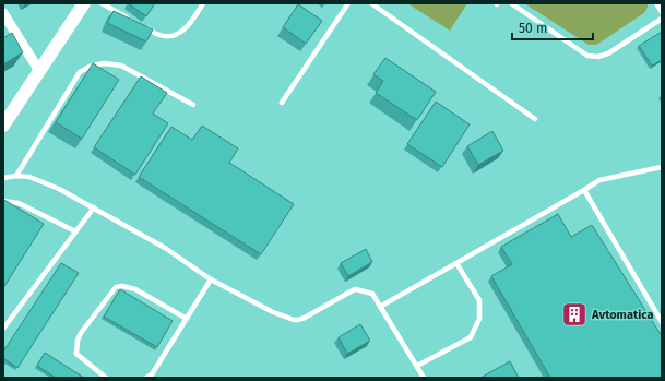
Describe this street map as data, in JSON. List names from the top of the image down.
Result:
{
  "places": {
    "building": ["Avtomatica"]
  },
  "scale_bar": "50 m"
}
